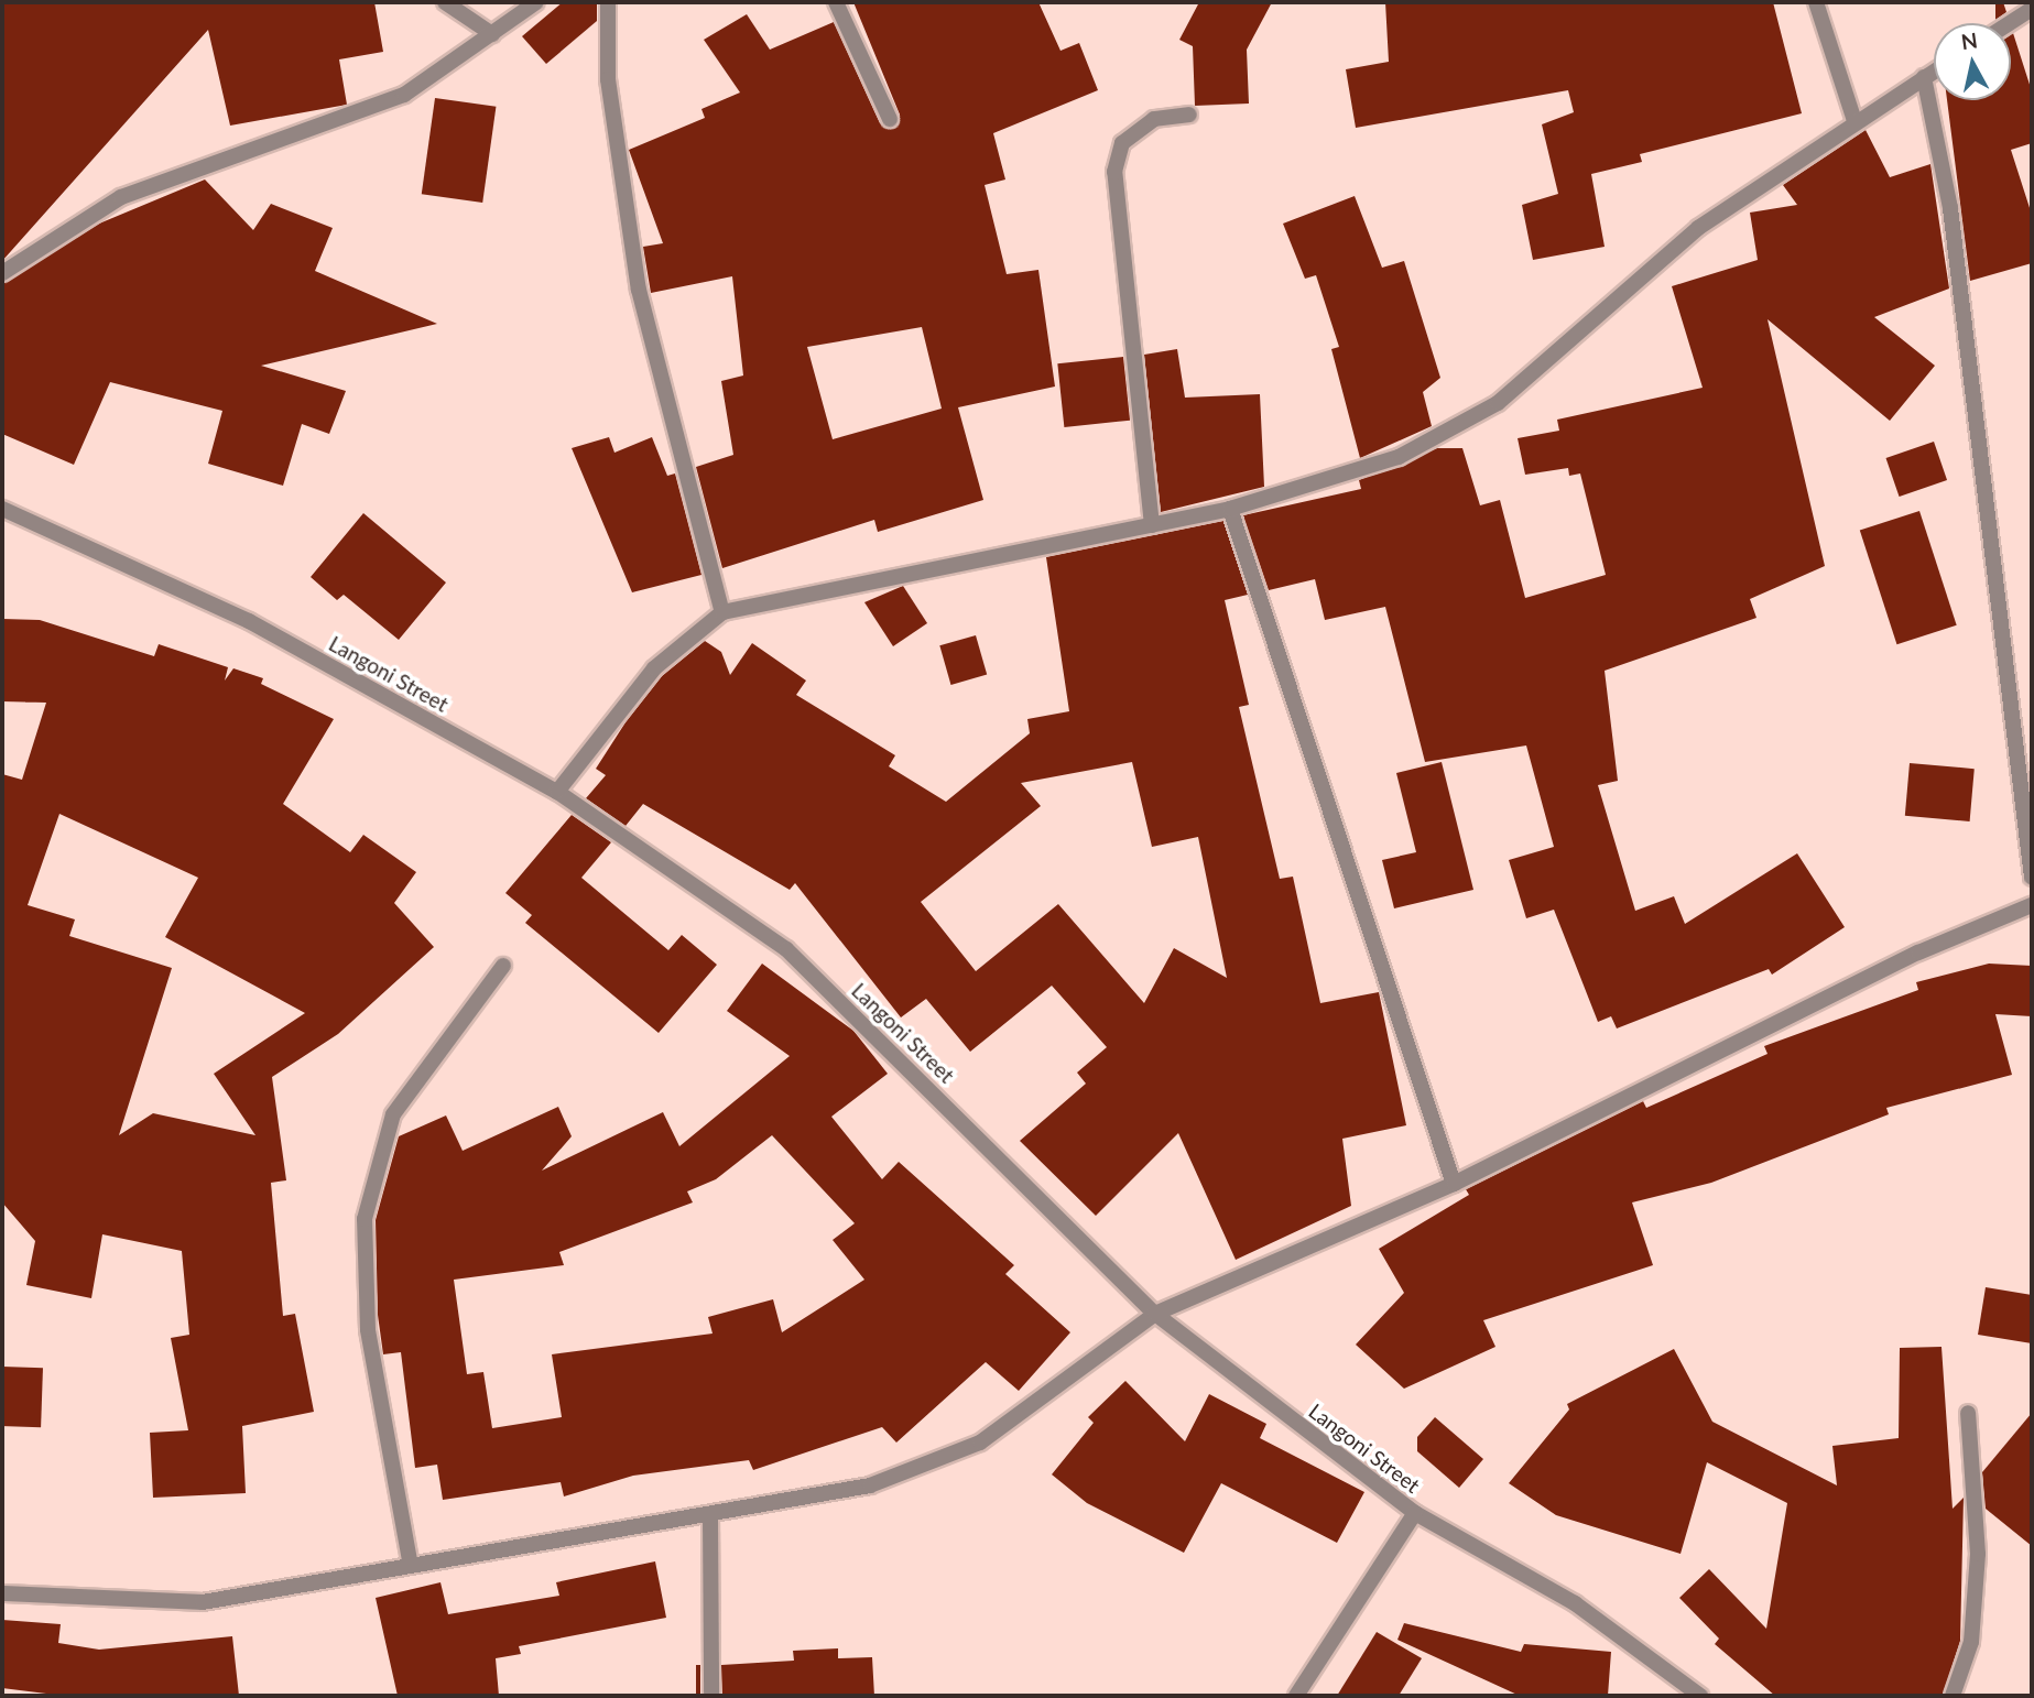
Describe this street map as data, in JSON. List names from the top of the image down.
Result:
{
  "streets": {
    "street": ["Langoni Street"]
  },
  "north": "top"
}
